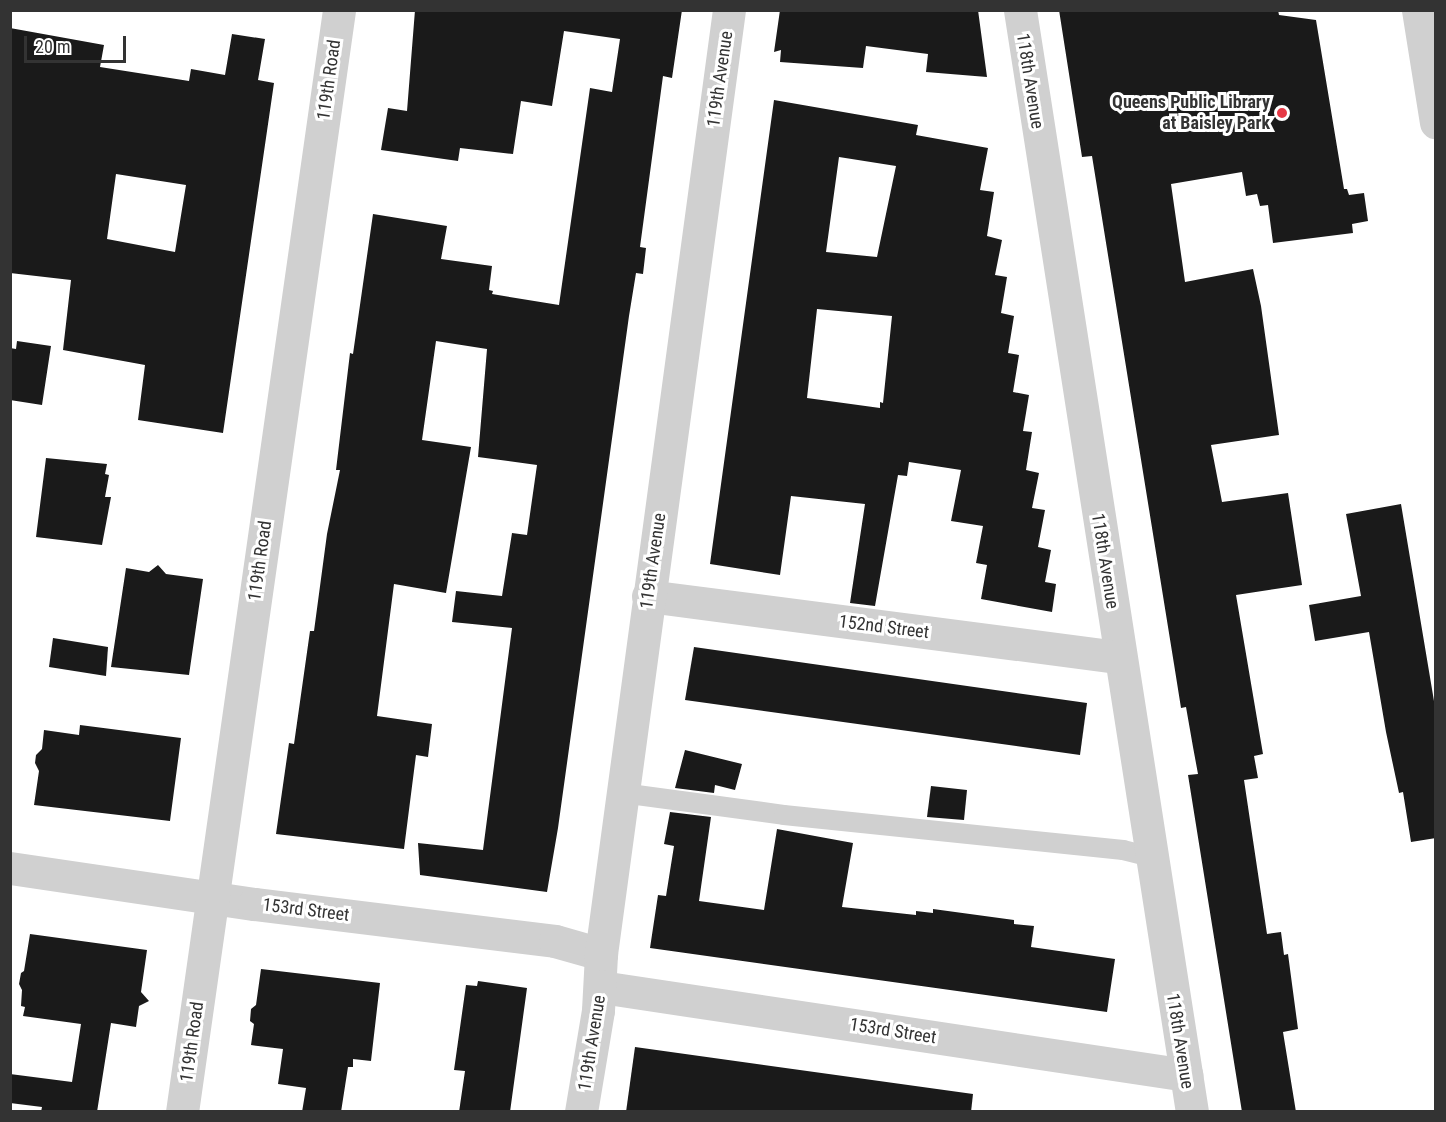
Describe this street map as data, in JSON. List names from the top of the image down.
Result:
{
  "streets": {
    "street": [
      "119th Avenue",
      "119th Road",
      "118th Avenue",
      "152nd Street",
      "153rd Street"
    ]
  },
  "crossings": [
    ["119th Avenue", "152nd Street"],
    ["119th Avenue", "153rd Street"],
    ["119th Road", "153rd Street"],
    ["118th Avenue", "152nd Street"],
    ["118th Avenue", "153rd Street"]
  ],
  "places": ["Queens Public Library at Baisley Park"],
  "scale_bar": "20 m"
}
